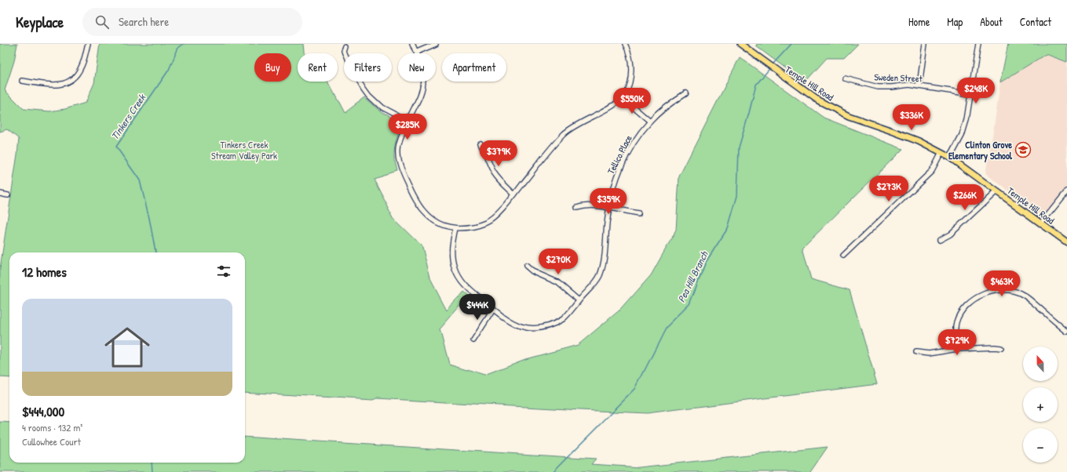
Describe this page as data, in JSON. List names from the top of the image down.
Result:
{
  "streets": {
    "main road": ["Temple Hill Road"],
    "street": ["Sweden Street", "Tellico Place"]
  },
  "water": ["Tinkers Creek", "Pea Hill Branch"],
  "parks": ["Tinkers Creek Stream Valley Park"],
  "places": {
    "school or university": ["Clinton Grove Elementary School"]
  },
  "north": "top",
  "page": {
    "header": "Keyplace",
    "search": "Search here",
    "nav": [
      "Home",
      "Map",
      "About",
      "Contact"
    ],
    "chip": [
      "Buy",
      "Rent",
      "Filters",
      "New",
      "Apartment"
    ],
    "price": [
      "$248K",
      "$550K",
      "$336K",
      "$285K",
      "$379K",
      "$273K",
      "$266K",
      "$359K",
      "$270K",
      "$463K",
      "$444K",
      "$729K"
    ],
    "heading": "12 homes",
    "list": [
      {
        "name": "$444,000",
        "note": "4 rooms · 132 m² · Cullowhee Court"
      }
    ],
    "map_buttons": ["+", "−"]
  }
}
